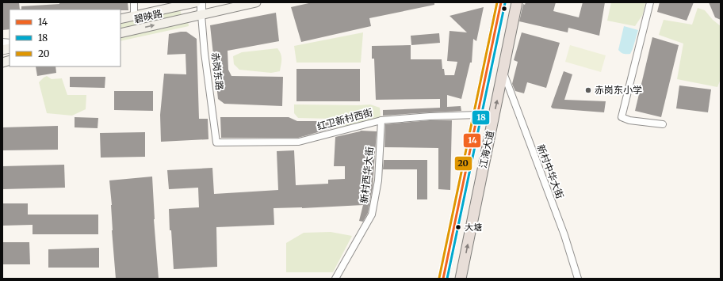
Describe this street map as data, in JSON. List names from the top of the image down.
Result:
{
  "streets": {
    "highway": ["江海大道"],
    "main road": ["碧映路"],
    "street": [
      "赤岗东路",
      "红卫新村西街",
      "新村中华大街",
      "新村西华大街"
    ]
  },
  "crossings": [
    ["碧映路", "赤岗东路"],
    ["赤岗东路", "红卫新村西街"],
    ["红卫新村西街", "江海大道"],
    ["红卫新村西街", "新村西华大街"],
    ["江海大道", "新村中华大街"]
  ],
  "places": ["赤岗东小学", "大塘"],
  "lines": ["transit line 14", "transit line 20", "transit line 18"],
  "legend": ["14", "18", "20"]
}
